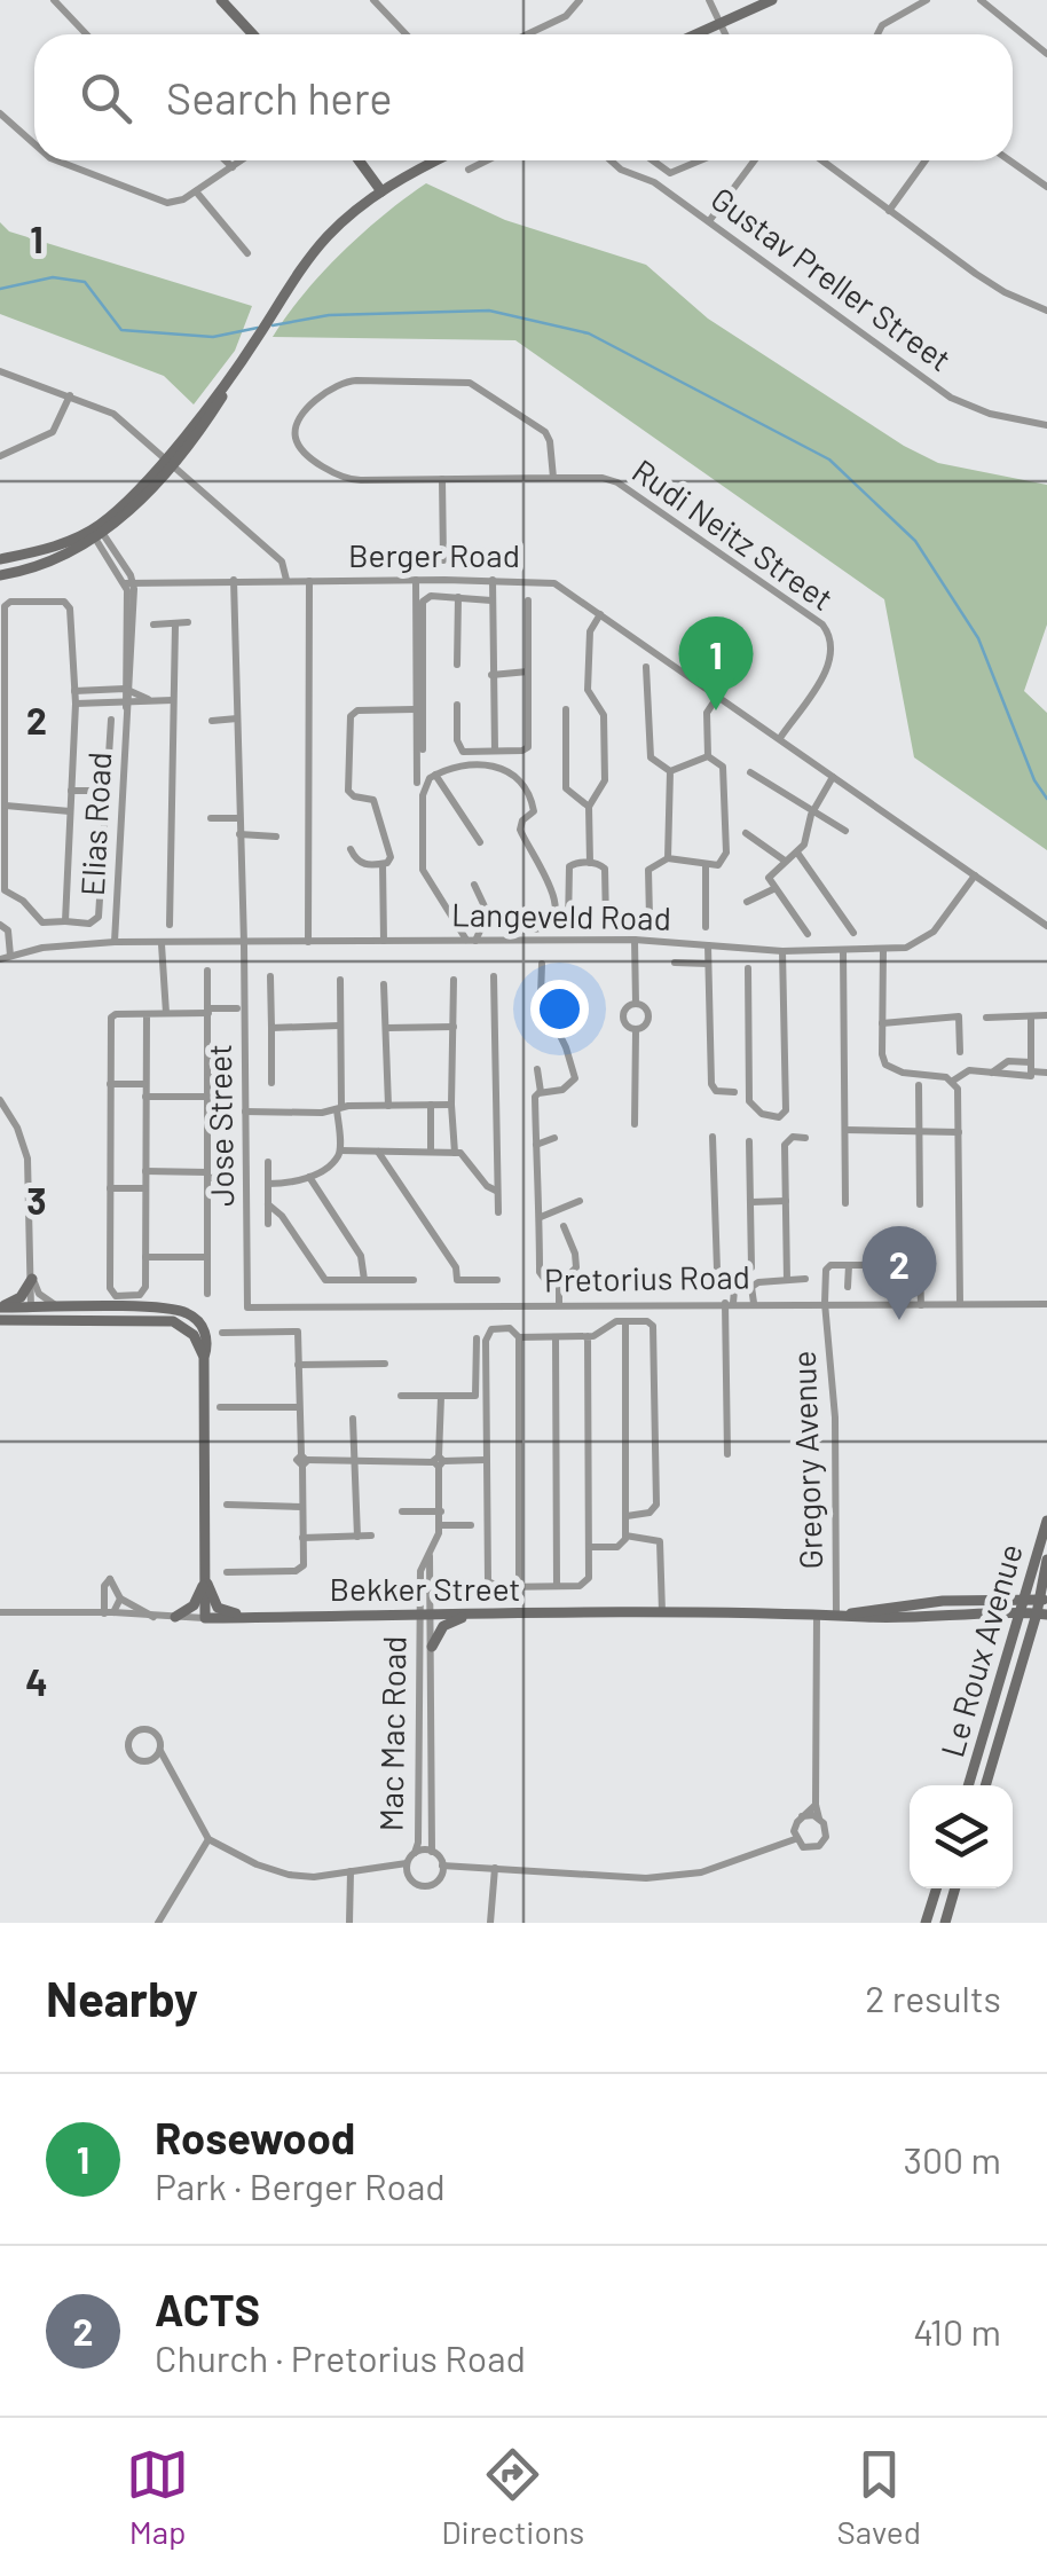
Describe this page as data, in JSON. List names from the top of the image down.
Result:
{
  "streets": {
    "street": [
      "Gustav Preller Street",
      "Rudi Neitz Street",
      "Berger Road",
      "Elias Road",
      "Langeveld Road",
      "Jose Street",
      "Pretorius Road",
      "Gregory Avenue",
      "Bekker Street",
      "Le Roux Avenue",
      "Mac Mac Road"
    ]
  },
  "crossings": [
    ["Rudi Neitz Street", "Berger Road"],
    ["Berger Road", "Elias Road"],
    ["Berger Road", "Langeveld Road"],
    ["Berger Road", "Jose Street"],
    ["Elias Road", "Langeveld Road"],
    ["Langeveld Road", "Jose Street"],
    ["Jose Street", "Pretorius Road"],
    ["Pretorius Road", "Gregory Avenue"],
    ["Gregory Avenue", "Bekker Street"],
    ["Bekker Street", "Le Roux Avenue"],
    ["Bekker Street", "Mac Mac Road"]
  ],
  "page": {
    "search": "Search here",
    "pins": ["1", "2"],
    "heading": ["Nearby", "2 results"],
    "list": [
      {
        "mark": "1",
        "name": "Rosewood",
        "note": "Park · Berger Road",
        "value": "300 m"
      },
      {
        "mark": "2",
        "name": "ACTS",
        "note": "Church · Pretorius Road",
        "value": "410 m"
      }
    ],
    "nav": ["Map", "Directions", "Saved"]
  },
  "grid": {
    "rows": [
      "1",
      "2",
      "3",
      "4"
    ]
  }
}
